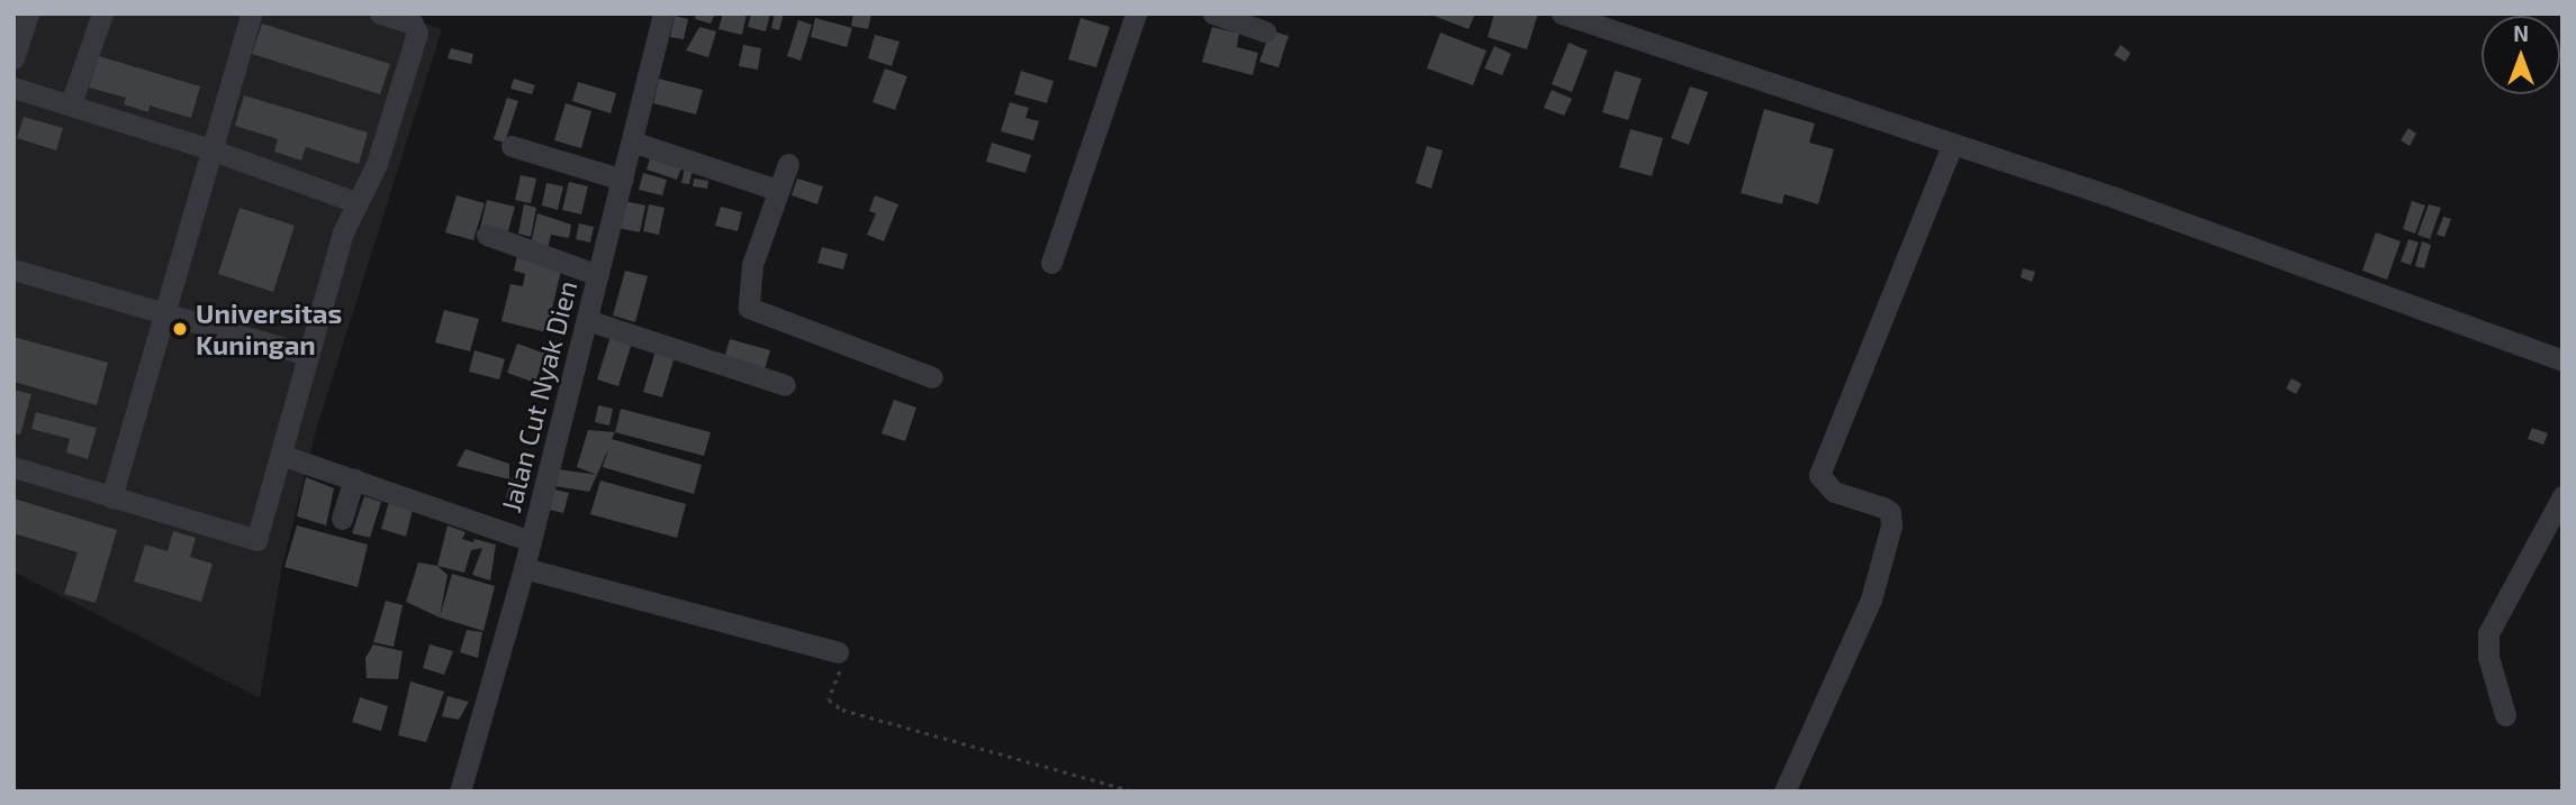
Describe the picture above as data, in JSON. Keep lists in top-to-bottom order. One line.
{"streets":{"street":["Jalan Cut Nyak Dien"]},"places":["Universitas Kuningan"],"north":"top"}
